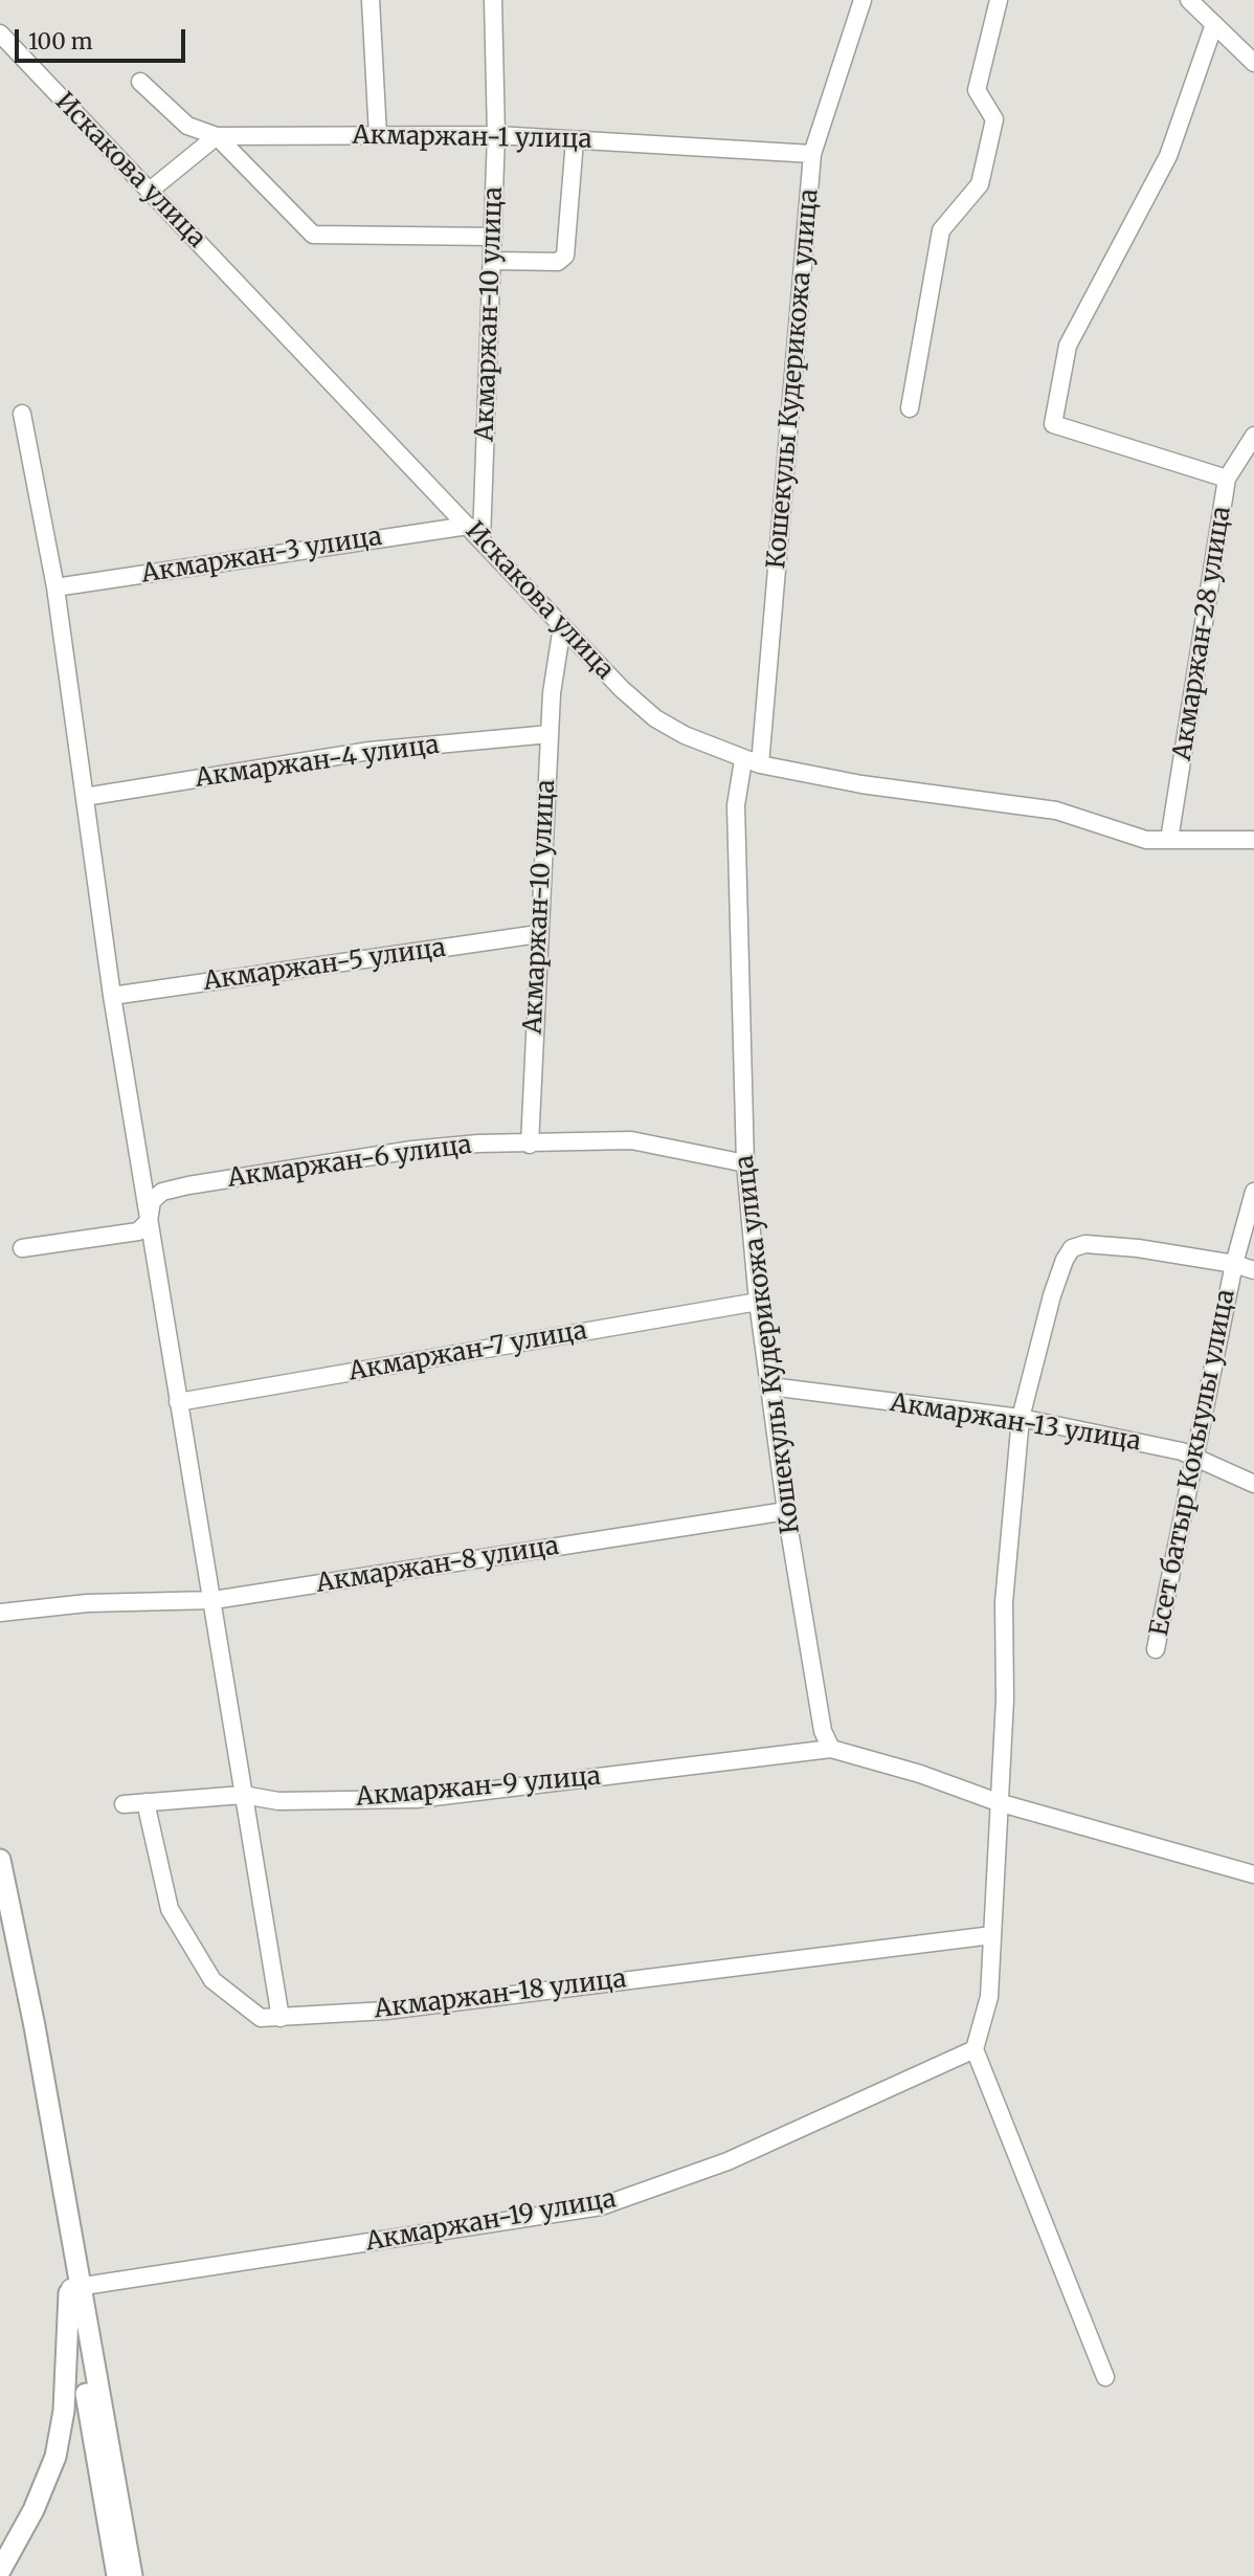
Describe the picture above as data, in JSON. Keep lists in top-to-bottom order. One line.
{"streets":{"street":["Акмаржан-1 улица","Искакова улица","Акмаржан-10 улица","Кошекулы Кудерикожа улица","Акмаржан-3 улица","Акмаржан-28 улица","Акмаржан-4 улица","Акмаржан-5 улица","Акмаржан-6 улица","Акмаржан-7 улица","Акмаржан-13 улица","Есет батыр Кокыулы улица","Акмаржан-8 улица","Акмаржан-9 улица","Акмаржан-18 улица","Акмаржан-19 улица"]},"crossings":[["Акмаржан-1 улица","Акмаржан-10 улица"],["Акмаржан-1 улица","Кошекулы Кудерикожа улица"],["Искакова улица","Акмаржан-10 улица"],["Искакова улица","Кошекулы Кудерикожа улица"],["Искакова улица","Акмаржан-3 улица"],["Искакова улица","Акмаржан-28 улица"],["Акмаржан-10 улица","Акмаржан-4 улица"],["Акмаржан-10 улица","Акмаржан-5 улица"],["Акмаржан-10 улица","Акмаржан-6 улица"],["Кошекулы Кудерикожа улица","Акмаржан-6 улица"],["Кошекулы Кудерикожа улица","Акмаржан-7 улица"],["Кошекулы Кудерикожа улица","Акмаржан-13 улица"],["Кошекулы Кудерикожа улица","Акмаржан-8 улица"],["Кошекулы Кудерикожа улица","Акмаржан-9 улица"],["Акмаржан-13 улица","Есет батыр Кокыулы улица"],["Акмаржан-9 улица","Акмаржан-18 улица"]],"scale_bar":"100 m"}
